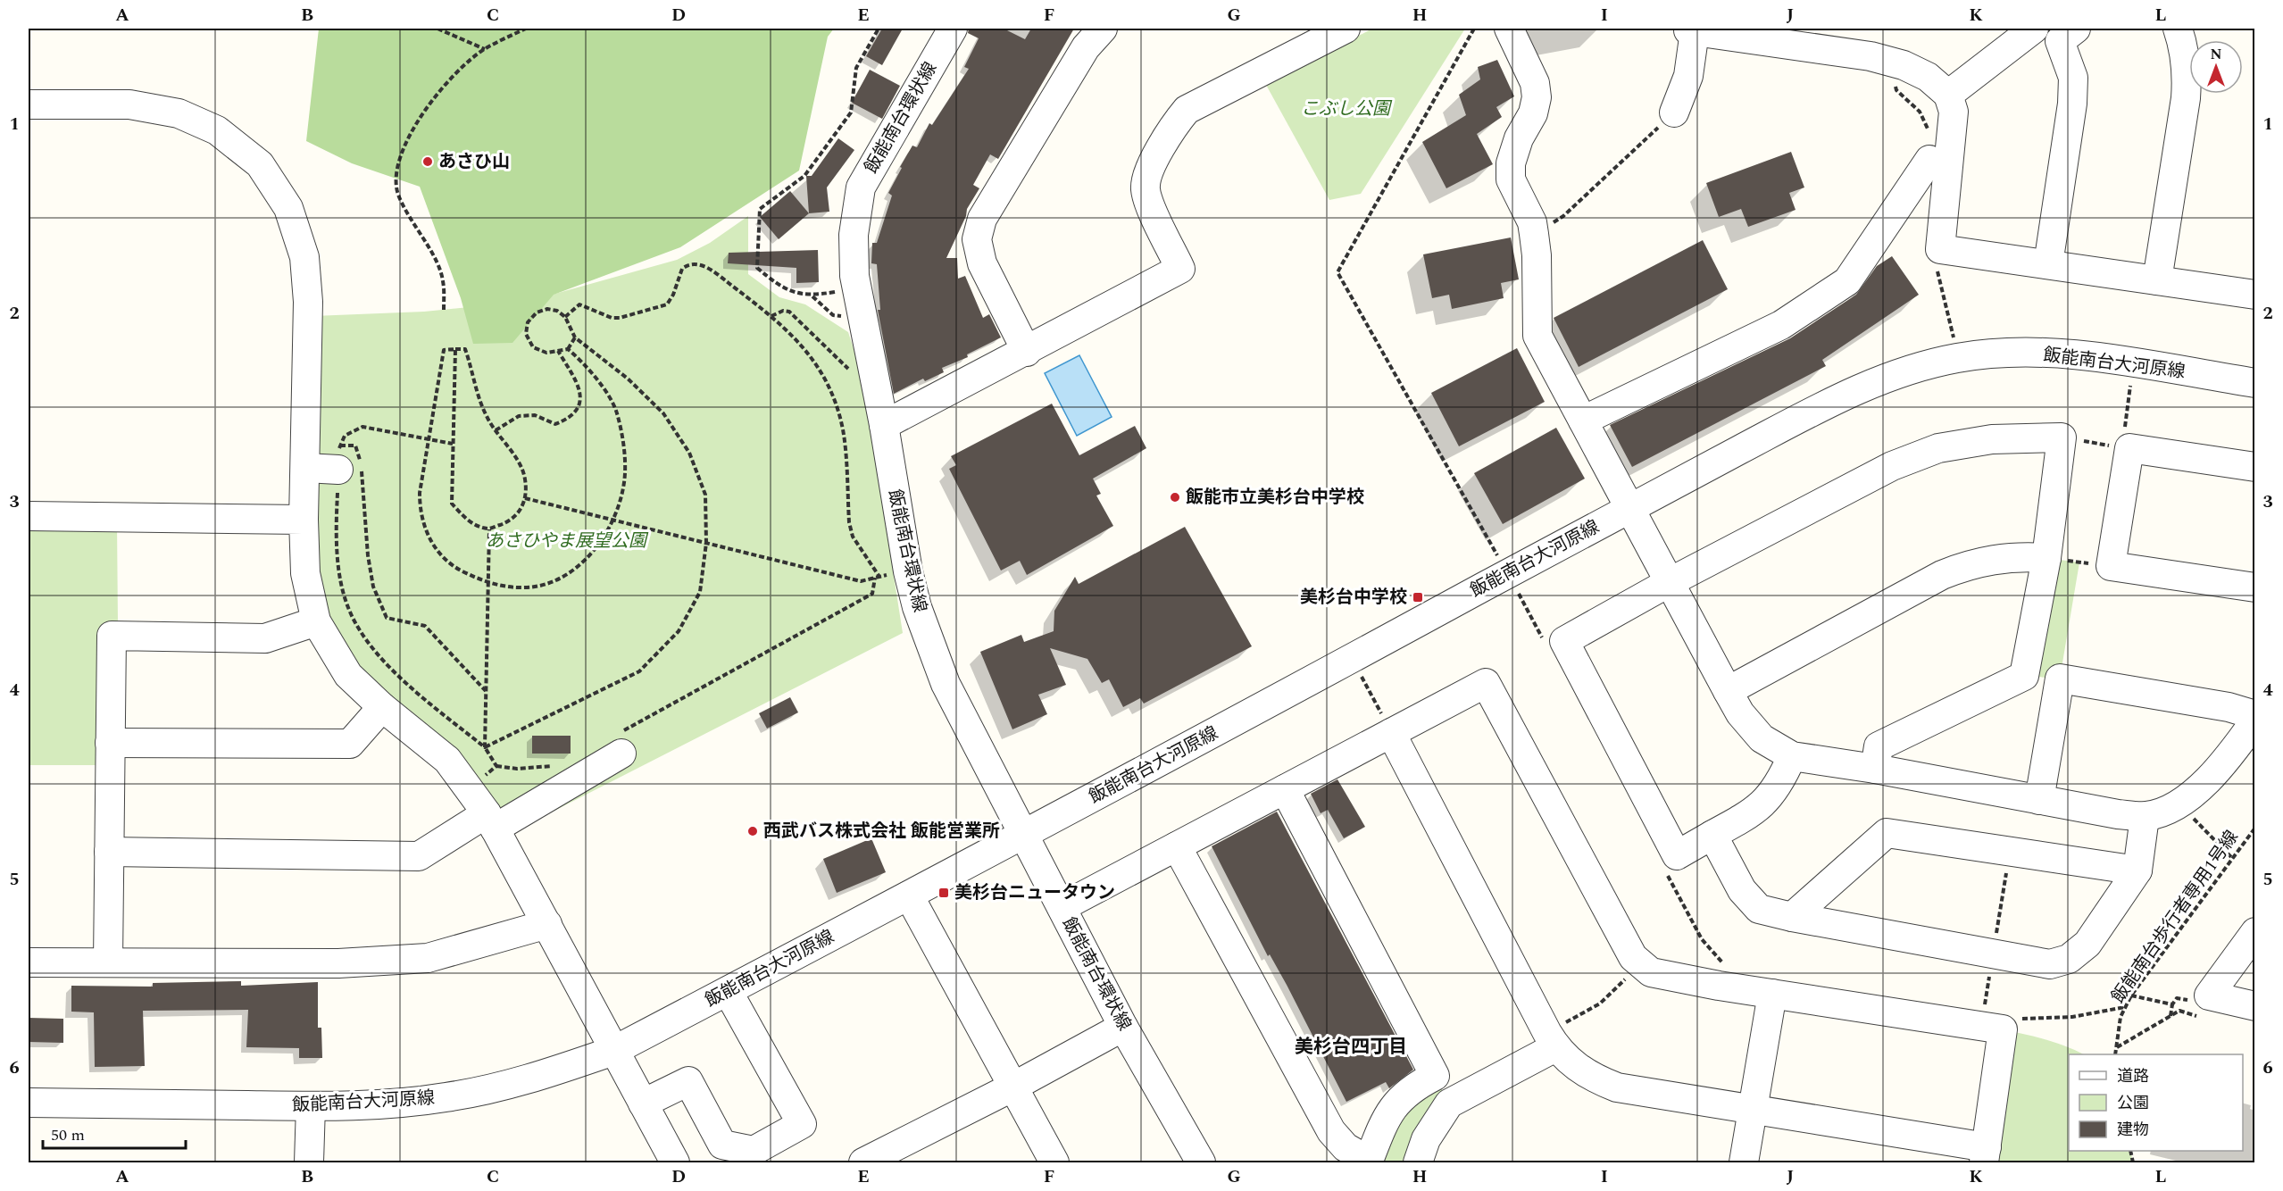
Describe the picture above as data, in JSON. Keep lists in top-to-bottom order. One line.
{"streets":{"street":["飯能南台環状線","飯能南台大河原線"],"path":["飯能南台歩行者専用1号線"]},"crossings":[["飯能南台環状線","飯能南台大河原線"]],"districts":["美杉台四丁目"],"parks":["こぶし公園","あさひやま展望公園"],"places":{"other":["あさひ山","飯能市立美杉台中学校","西武バス株式会社 飯能営業所"],"transit":["美杉台中学校","美杉台ニュータウン"]},"legend":["道路","公園","建物"],"scale_bar":"50 m","north":"top","grid":{"columns":["A","B","C","D","E","F","G","H","I","J","K","L"],"rows":["1","2","3","4","5","6"]}}
